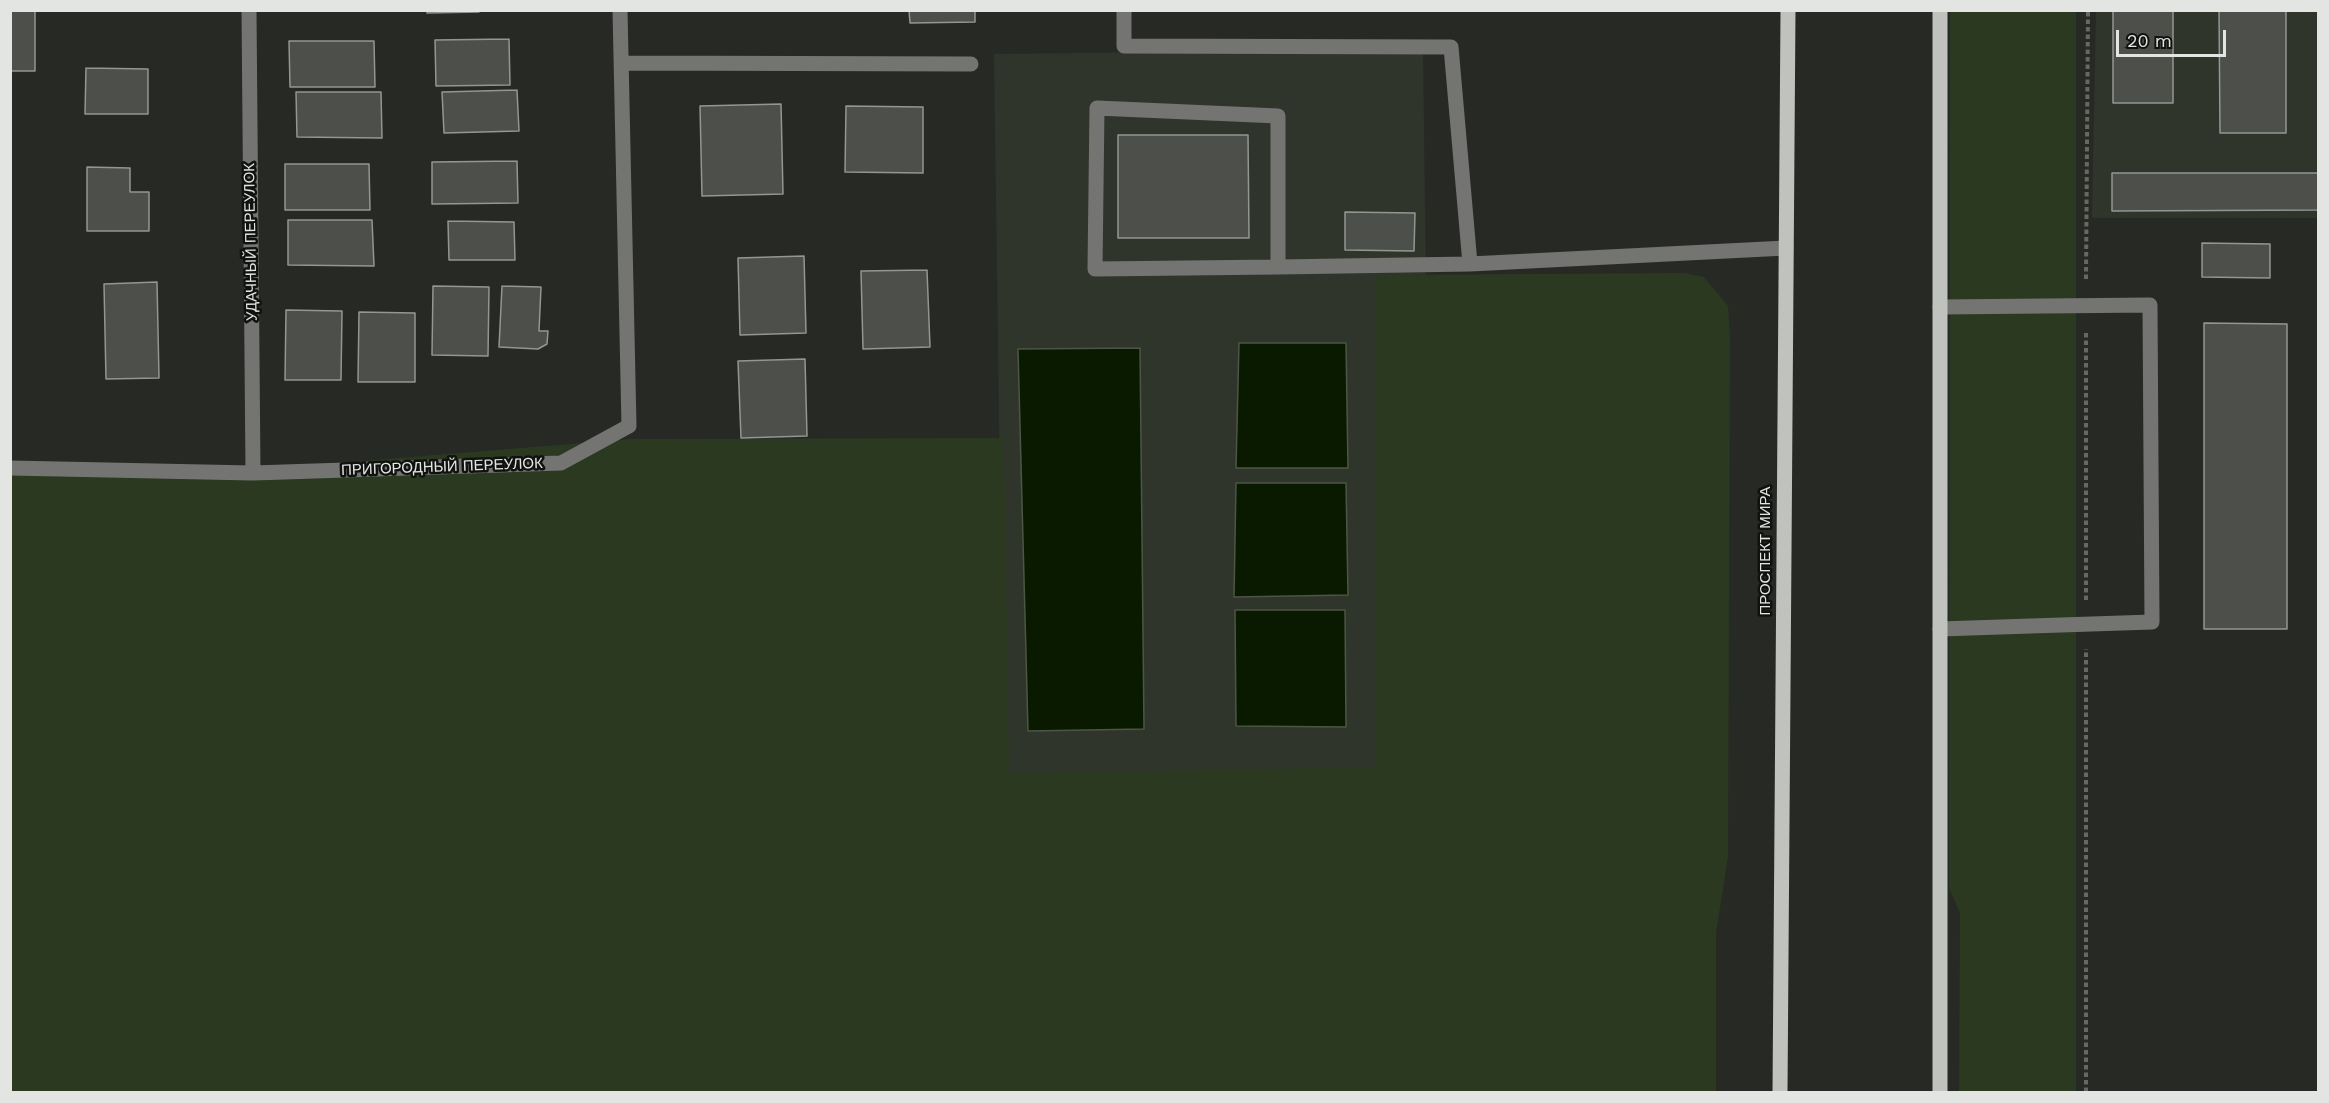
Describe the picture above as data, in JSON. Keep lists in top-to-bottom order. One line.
{"streets":{"main road":["ПРОСПЕКТ МИРА"],"street":["УДАЧНЫЙ ПЕРЕУЛОК","ПРИГОРОДНЫЙ ПЕРЕУЛОК"]},"crossings":[["УДАЧНЫЙ ПЕРЕУЛОК","ПРИГОРОДНЫЙ ПЕРЕУЛОК"]],"scale_bar":"20 m"}
